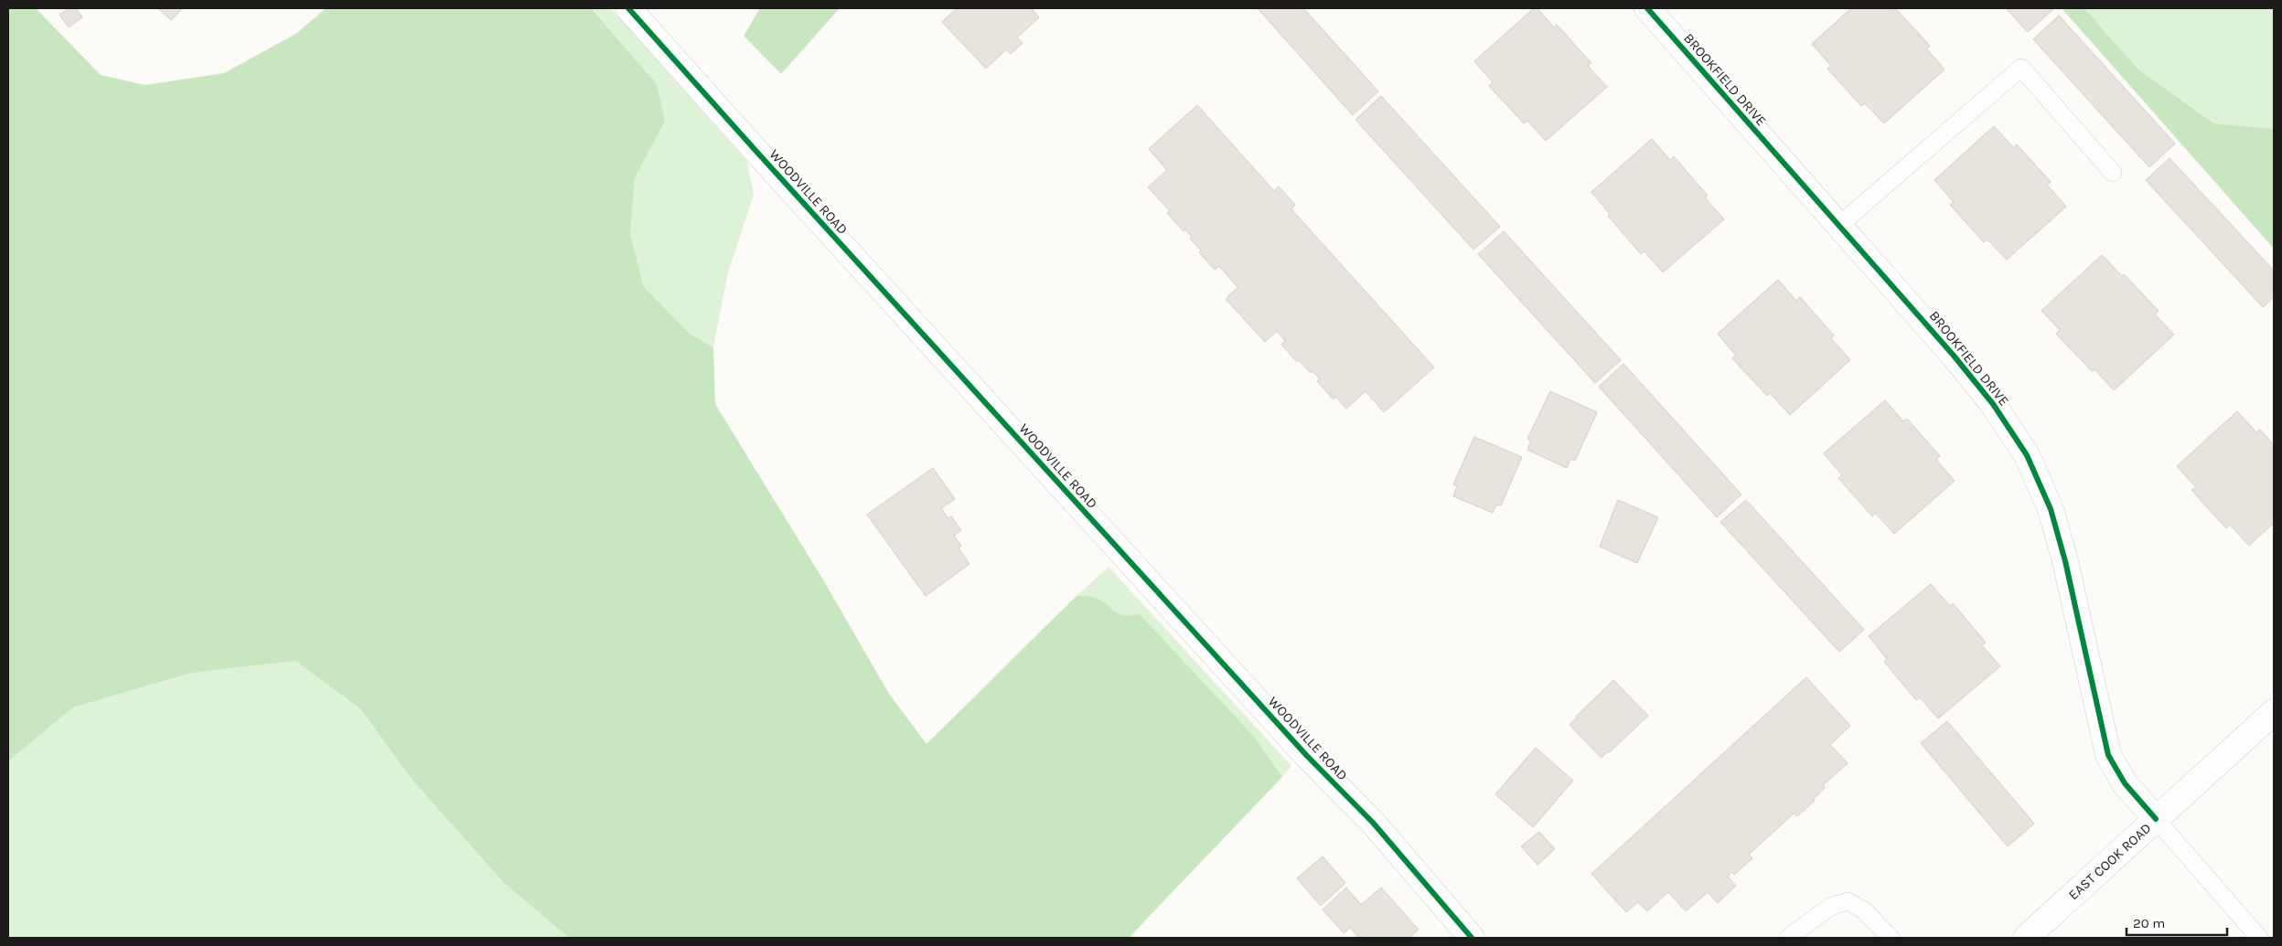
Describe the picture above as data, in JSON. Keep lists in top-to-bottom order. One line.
{"streets":{"street":["BROOKFIELD DRIVE","WOODVILLE ROAD","EAST COOK ROAD"]},"crossings":[["BROOKFIELD DRIVE","EAST COOK ROAD"]],"scale_bar":"20 m"}
